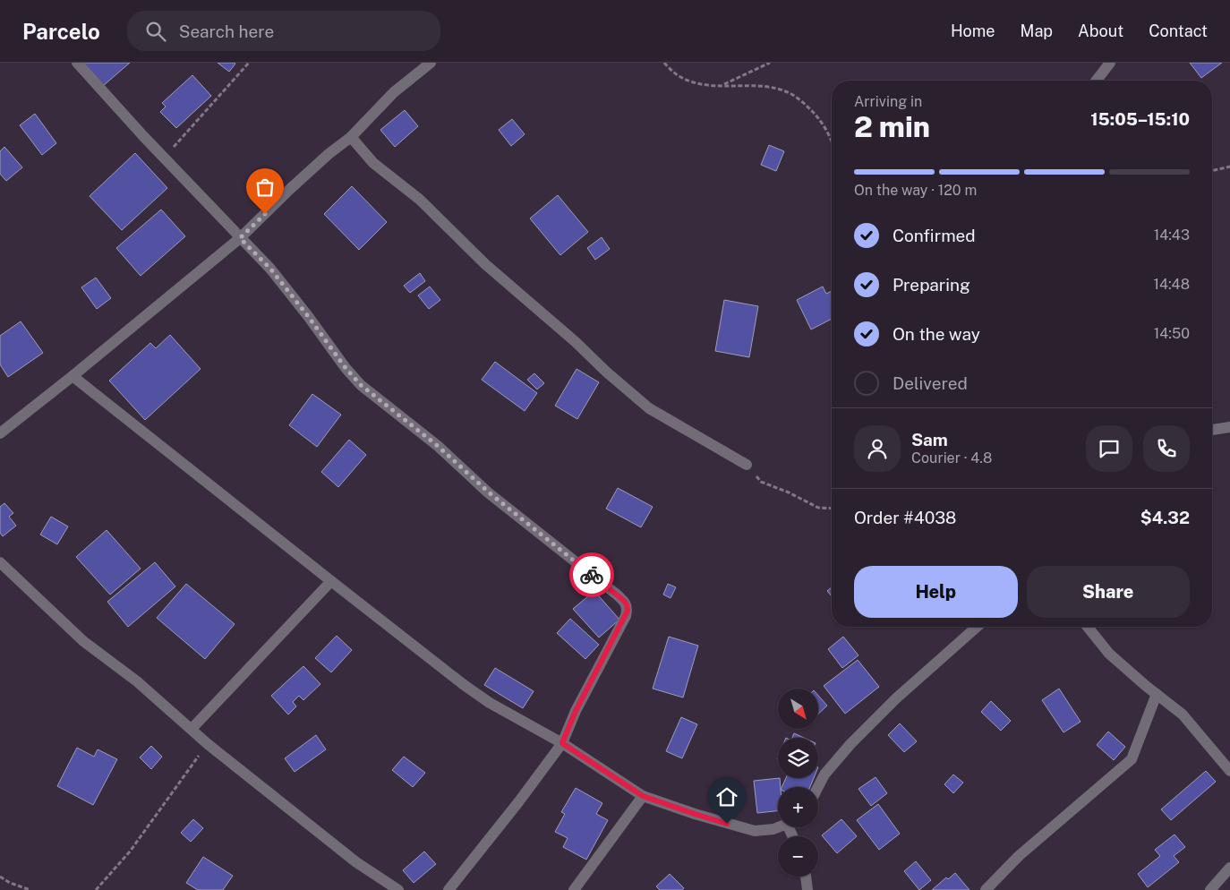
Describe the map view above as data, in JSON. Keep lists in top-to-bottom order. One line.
{"north":"bottom right","page":{"header":"Parcelo","search":"Search here","nav":["Home","Map","About","Contact"],"heading":["2 min","Arriving in","15:05–15:10"],"panel":["Sam","Courier · 4.8","Order #4038","$4.32"],"bar":"On the way · 120 m","list":[["Confirmed","14:43"],["Preparing","14:48"],["On the way","14:50"],"Delivered"],"buttons":["Help","Share"],"map_buttons":["+","−"]}}
